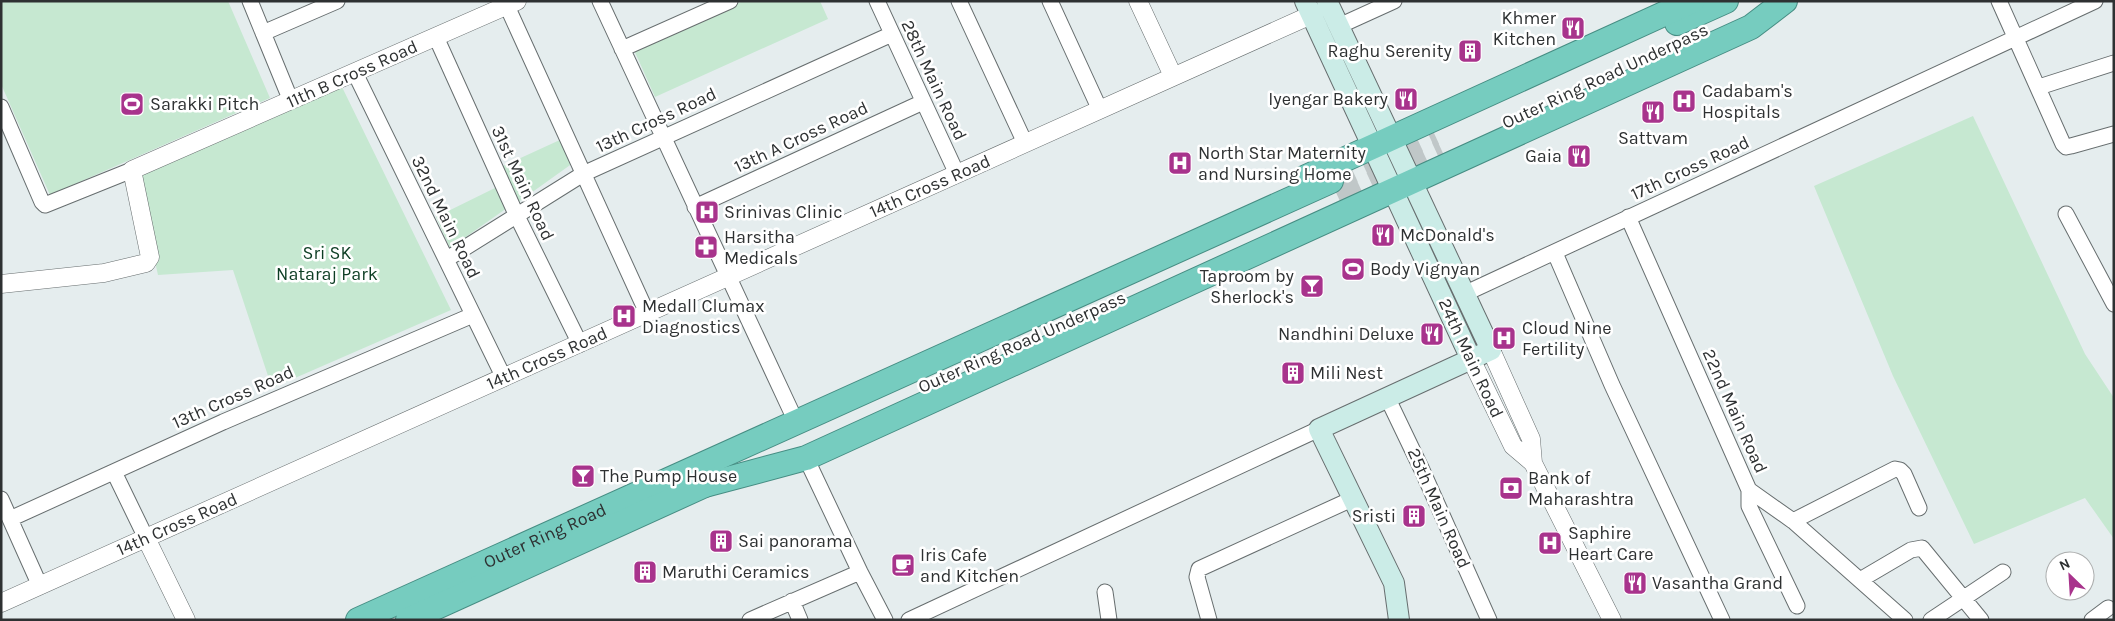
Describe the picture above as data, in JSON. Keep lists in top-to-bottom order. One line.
{"streets":{"highway":["Outer Ring Road Underpass","Outer Ring Road"],"main road":["24th Main Road"],"street":["11th B Cross Road","28th Main Road","13th Cross Road","13th A Cross Road","17th Cross Road","31st Main Road","14th Cross Road","32nd Main Road","22nd Main Road","25th Main Road"]},"crossings":[["11th B Cross Road","31st Main Road"],["11th B Cross Road","32nd Main Road"],["Outer Ring Road Underpass","Outer Ring Road"],["28th Main Road","13th Cross Road"],["28th Main Road","13th A Cross Road"],["28th Main Road","14th Cross Road"],["13th Cross Road","31st Main Road"],["13th Cross Road","32nd Main Road"],["17th Cross Road","24th Main Road"],["17th Cross Road","22nd Main Road"],["31st Main Road","14th Cross Road"],["14th Cross Road","32nd Main Road"],["14th Cross Road","24th Main Road"]],"parks":["Sri SK Nataraj Park"],"places":{"restaurant":["Khmer Kitchen","Iyengar Bakery","Sattvam","Gaia","McDonald's","Nandhini Deluxe","Vasantha Grand"],"building":["Raghu Serenity","Mili Nest","Sristi","Sai panorama","Maruthi Ceramics"],"hospital":["Cadabam's Hospitals","North Star Maternity and Nursing Home","Srinivas Clinic","Medall Clumax Diagnostics","Cloud Nine Fertility","Saphire Heart Care"],"sports":["Sarakki Pitch","Body Vignyan"],"pharmacy":["Harsitha Medicals"],"bar":["Taproom by Sherlock's","The Pump House"],"bank":["Bank of Maharashtra"],"cafe":["Iris Cafe and Kitchen"]},"north":"top left"}
